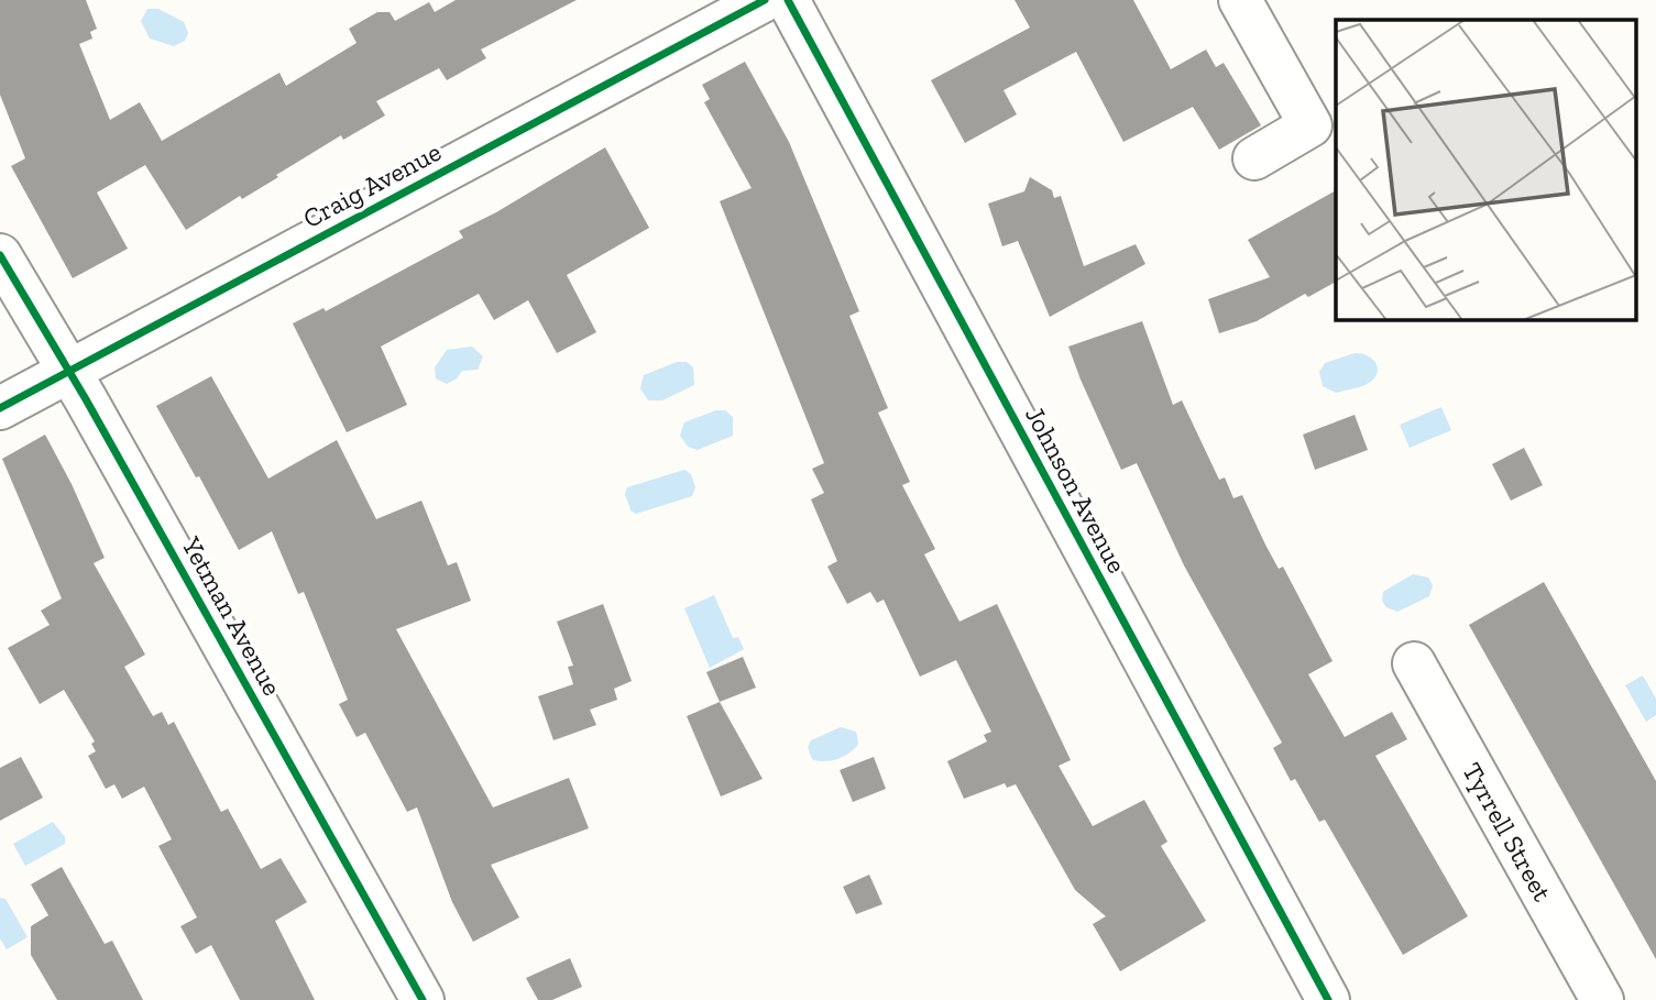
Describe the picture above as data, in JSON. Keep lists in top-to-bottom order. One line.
{"streets":{"street":["Craig Avenue","Johnson Avenue","Yetman Avenue","Tyrrell Street"]},"crossings":[["Craig Avenue","Yetman Avenue"]]}
